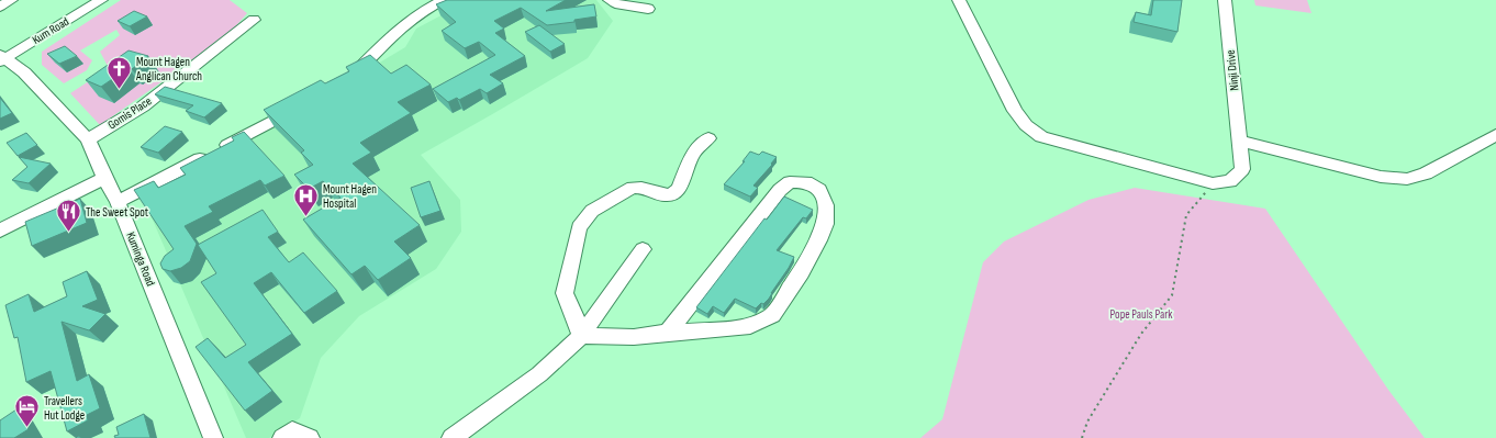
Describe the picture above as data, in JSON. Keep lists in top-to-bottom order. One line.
{"streets":{"street":["Kum Road","Ninji Drive","Gomis Place","Kuminga Road"]},"crossings":[["Kum Road","Kuminga Road"],["Gomis Place","Kuminga Road"]],"parks":["Pope Pauls Park"],"places":{"church":["Mount Hagen Anglican Church"],"hospital":["Mount Hagen Hospital"],"restaurant":["The Sweet Spot"],"hotel":["Travellers Hut Lodge"]}}
